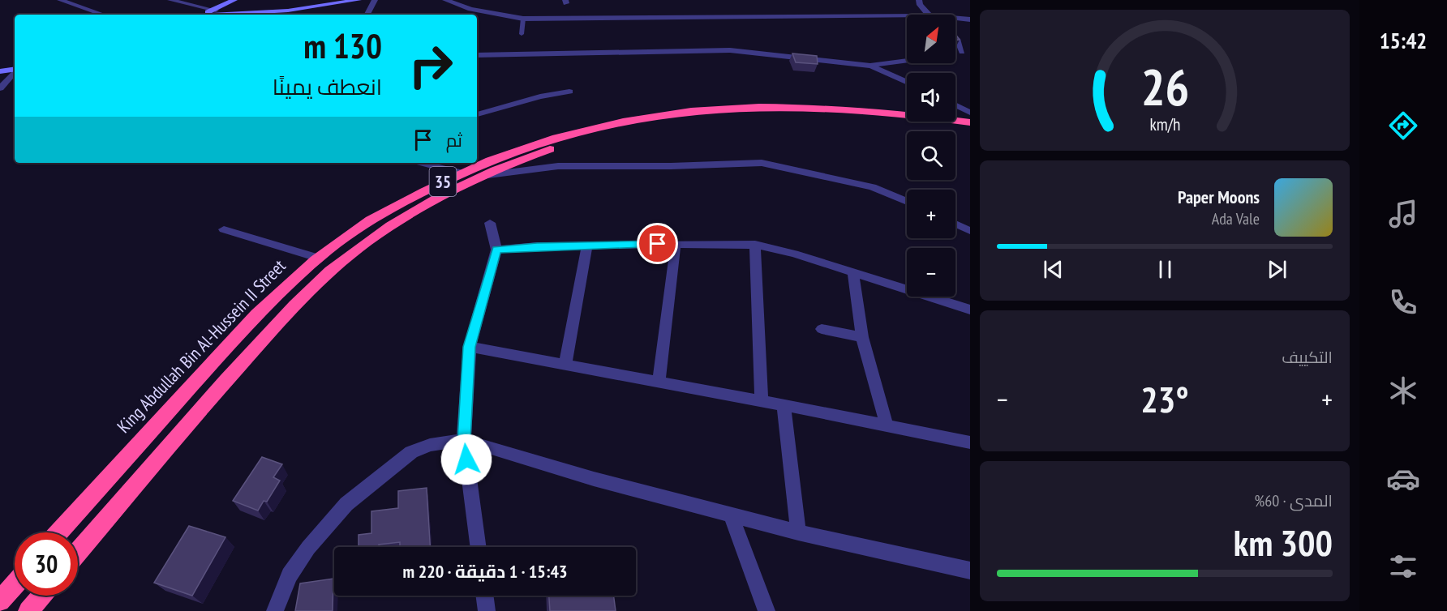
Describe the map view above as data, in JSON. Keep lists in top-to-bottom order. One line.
{"streets":{"highway":["35","King Abdullah Bin Al-Hussein II Street"]},"north":"top right","page":{"tabs":"15:42","map_buttons":["+","−"],"turn":["130 m","انعطف يمينًا"],"then":"ثم","song":["Paper Moons","Ada Vale"],"tile":["التكييف",["المدى · 60%","300 km"]],"heat":["−","23°","+"],"limit":"30","trip":"15:43 · 1 دقيقة · 220 m","gauge":["26","km/h"]}}
